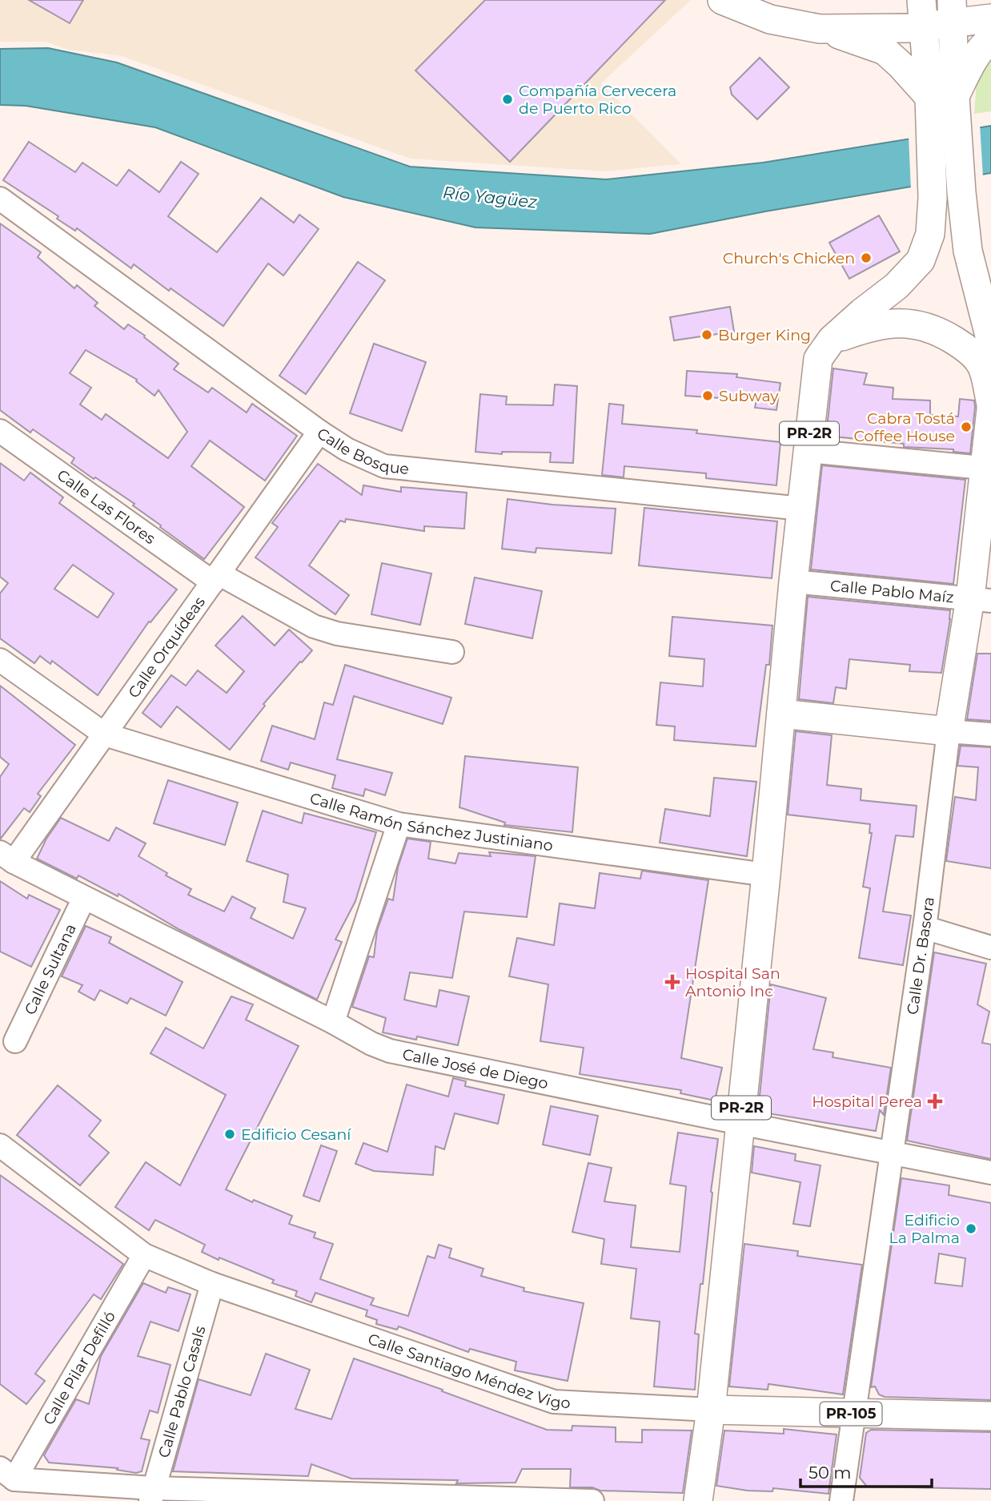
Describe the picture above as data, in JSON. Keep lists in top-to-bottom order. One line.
{"streets":{"main road":["PR-2R","Calle Dr. Basora","Calle Santiago Méndez Vigo","PR-105"],"street":["Calle Bosque","Calle Las Flores","Calle Pablo Maíz","Calle Orquídeas","Calle Ramón Sánchez Justiniano","Calle Sultana","Calle José de Diego","Calle Pilar Defilló","Calle Pablo Casals"]},"crossings":[["PR-2R","Calle Bosque"],["PR-2R","Calle Pablo Maíz"],["PR-2R","Calle Ramón Sánchez Justiniano"],["PR-2R","Calle José de Diego"],["PR-2R","Calle Santiago Méndez Vigo"],["Calle Bosque","Calle Orquídeas"],["Calle Las Flores","Calle Orquídeas"],["Calle Pablo Maíz","Calle Dr. Basora"],["Calle Orquídeas","Calle Ramón Sánchez Justiniano"],["Calle Orquídeas","Calle José de Diego"],["Calle Dr. Basora","Calle José de Diego"],["Calle Dr. Basora","Calle Santiago Méndez Vigo"],["Calle Sultana","Calle José de Diego"],["Calle Pilar Defilló","Calle Santiago Méndez Vigo"],["Calle Santiago Méndez Vigo","Calle Pablo Casals"]],"water":["Río Yagüez"],"places":{"other":["Compañía Cervecera de Puerto Rico","Church's Chicken","Burger King","Subway","Cabra Tostá Coffee House","Edificio Cesaní","Edificio La Palma"],"health":["Hospital San Antonio Inc","Hospital Perea"]},"scale_bar":"50 m"}
